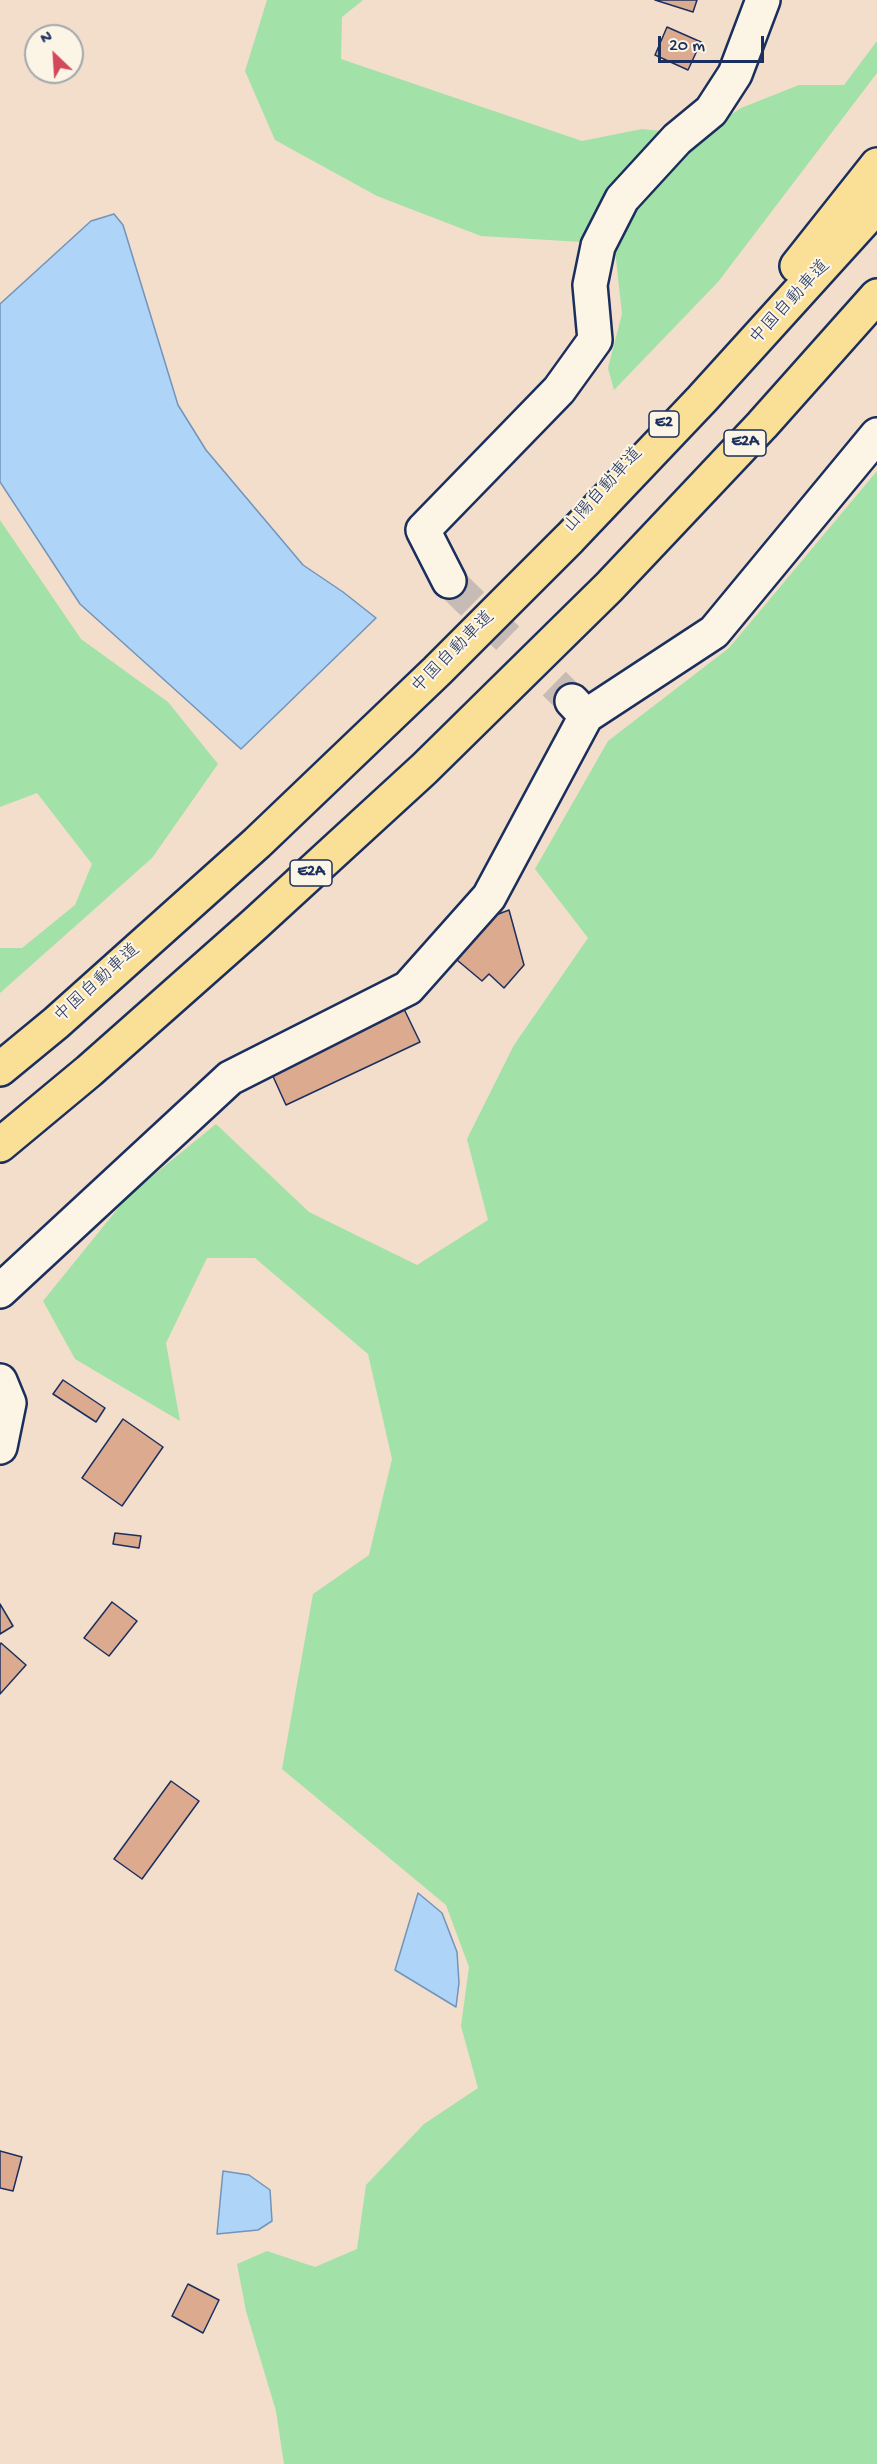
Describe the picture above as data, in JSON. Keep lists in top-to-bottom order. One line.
{"streets":{"highway":["中国自動車道","E2","E2A","山陽自動車道"]},"crossings":[["中国自動車道","山陽自動車道"]],"scale_bar":"20 m","north":"top left"}
